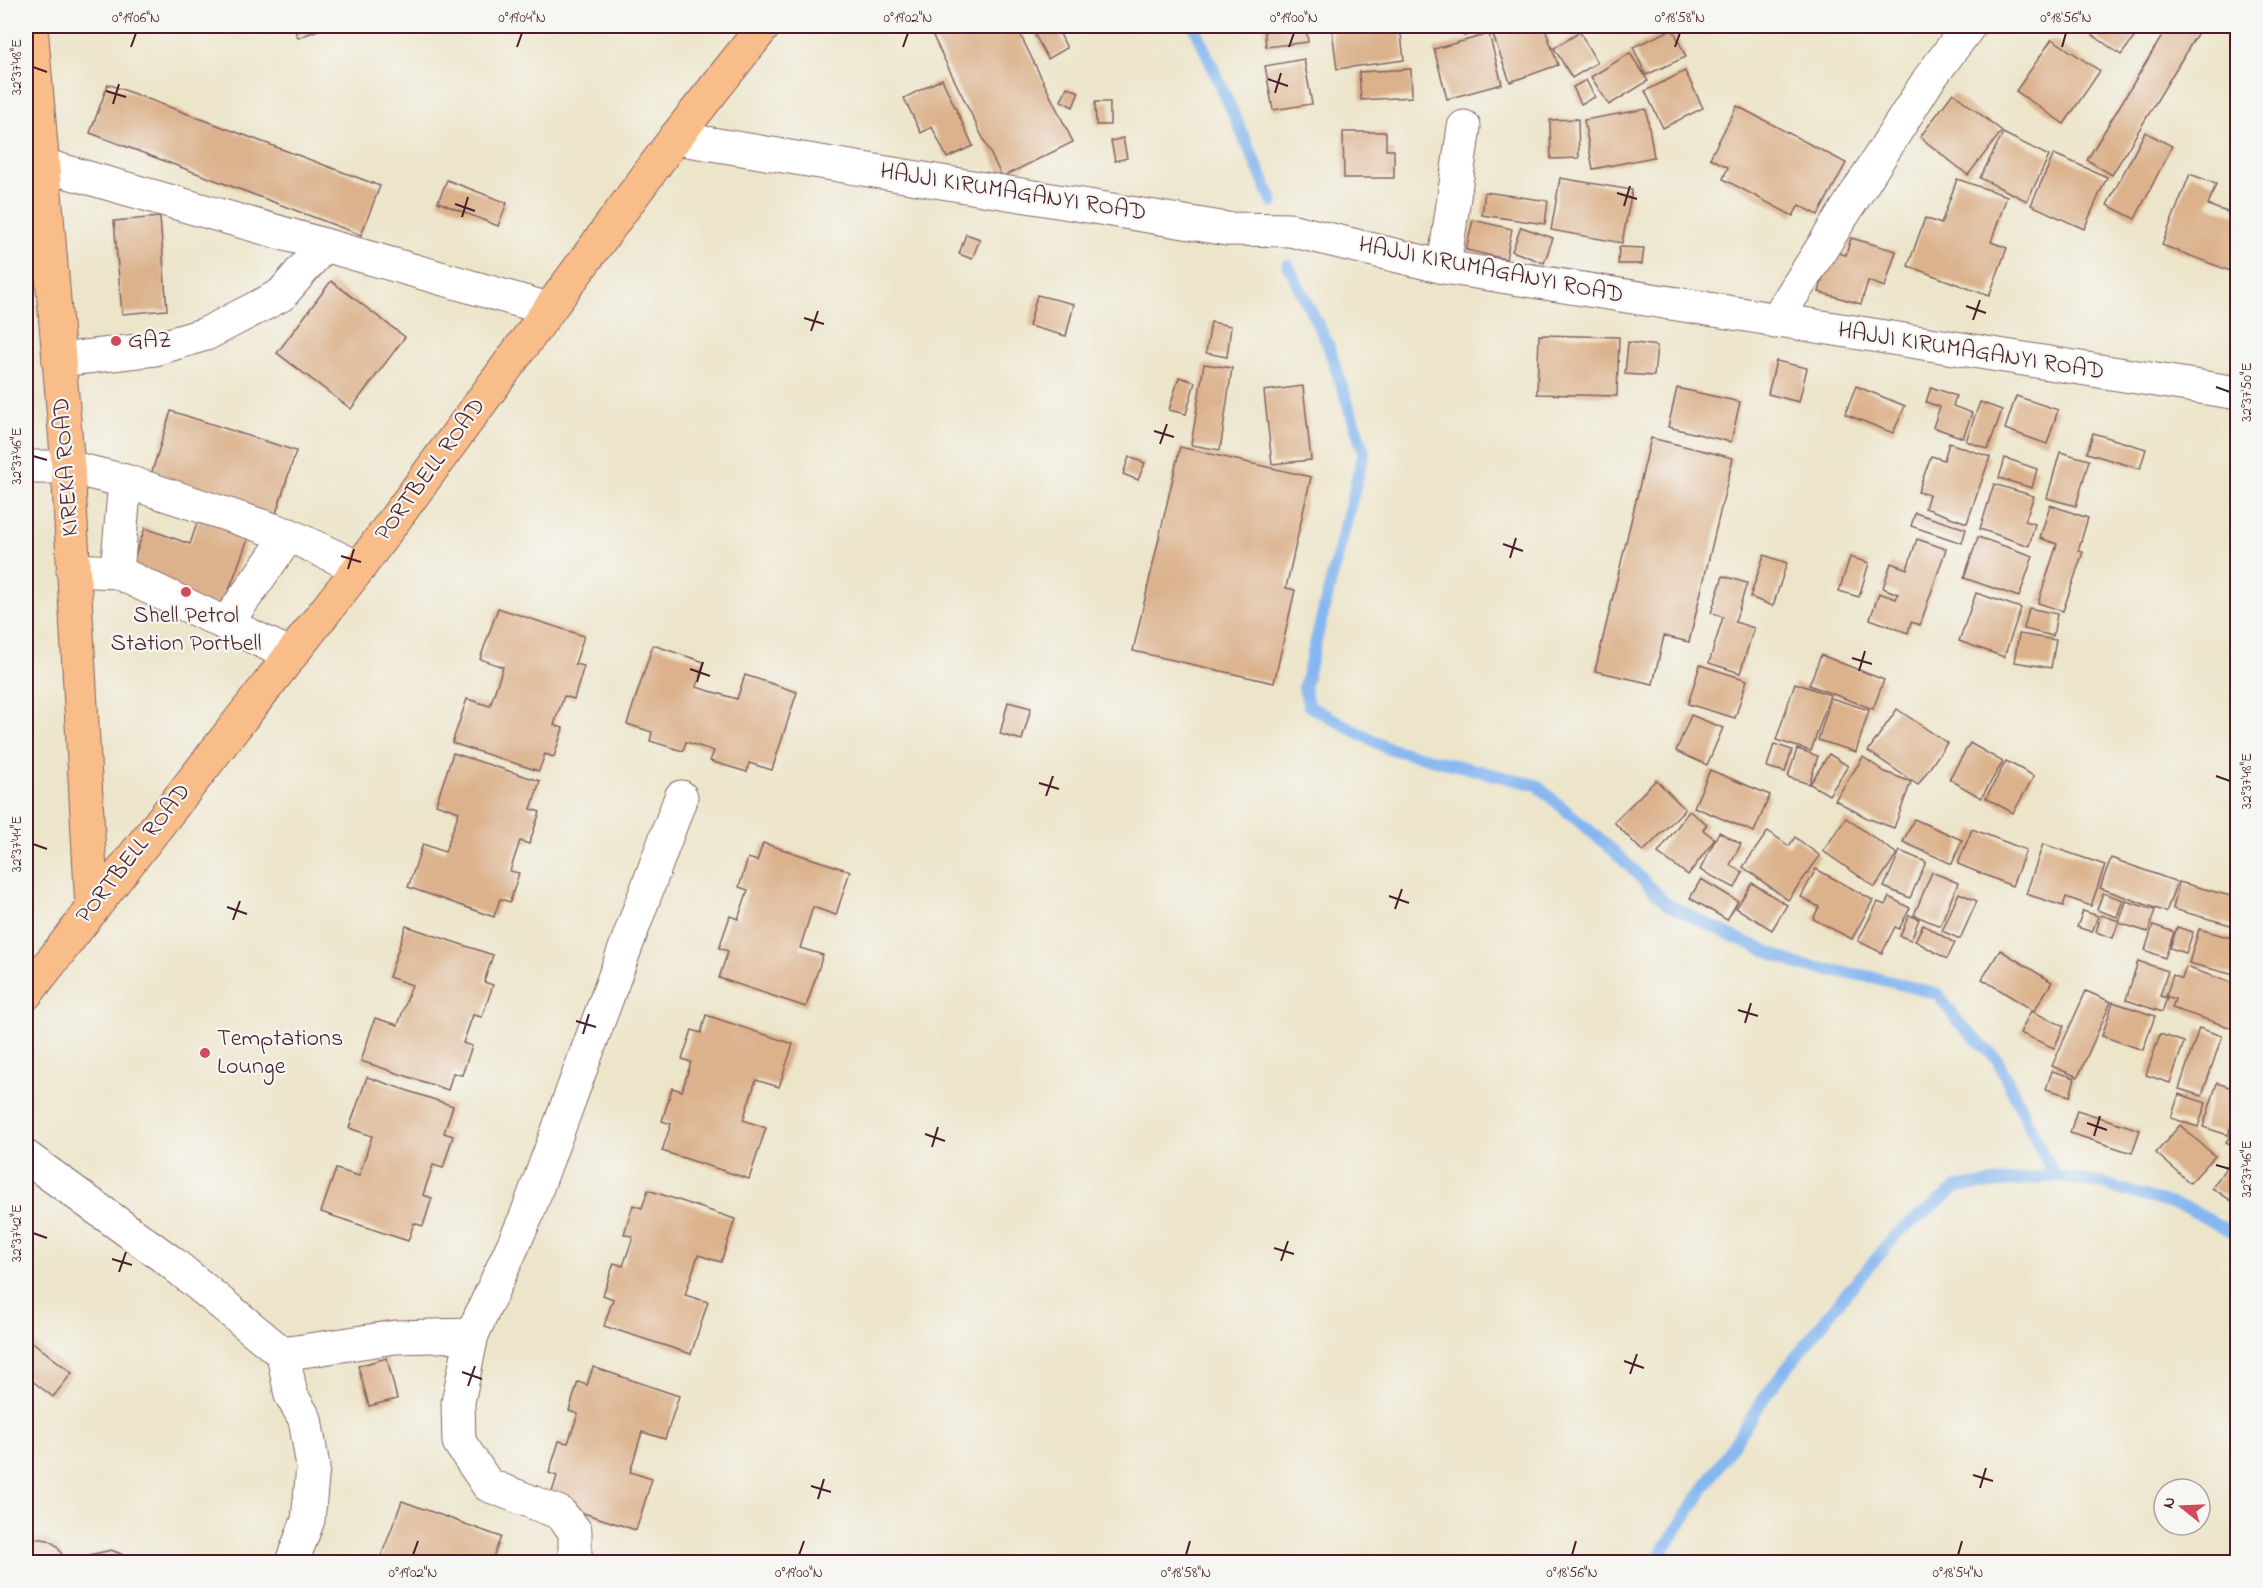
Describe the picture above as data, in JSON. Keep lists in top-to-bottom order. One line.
{"streets":{"main road":["KIREKA ROAD","PORTBELL ROAD"],"street":["HAJJI KIRUMAGANYI ROAD"]},"crossings":[["HAJJI KIRUMAGANYI ROAD","PORTBELL ROAD"],["KIREKA ROAD","PORTBELL ROAD"]],"places":["GAZ","Shell Petrol Station Portbell","Temptations Lounge"],"north":"left","coordinates":["0°19'06\"N","0°19'04\"N","0°19'02\"N","0°19'00\"N","0°18'58\"N","0°18'56\"N","32°37'48\"E","32°37'50\"E","32°37'46\"E","32°37'44\"E","32°37'42\"E","0°18'54\"N"]}
